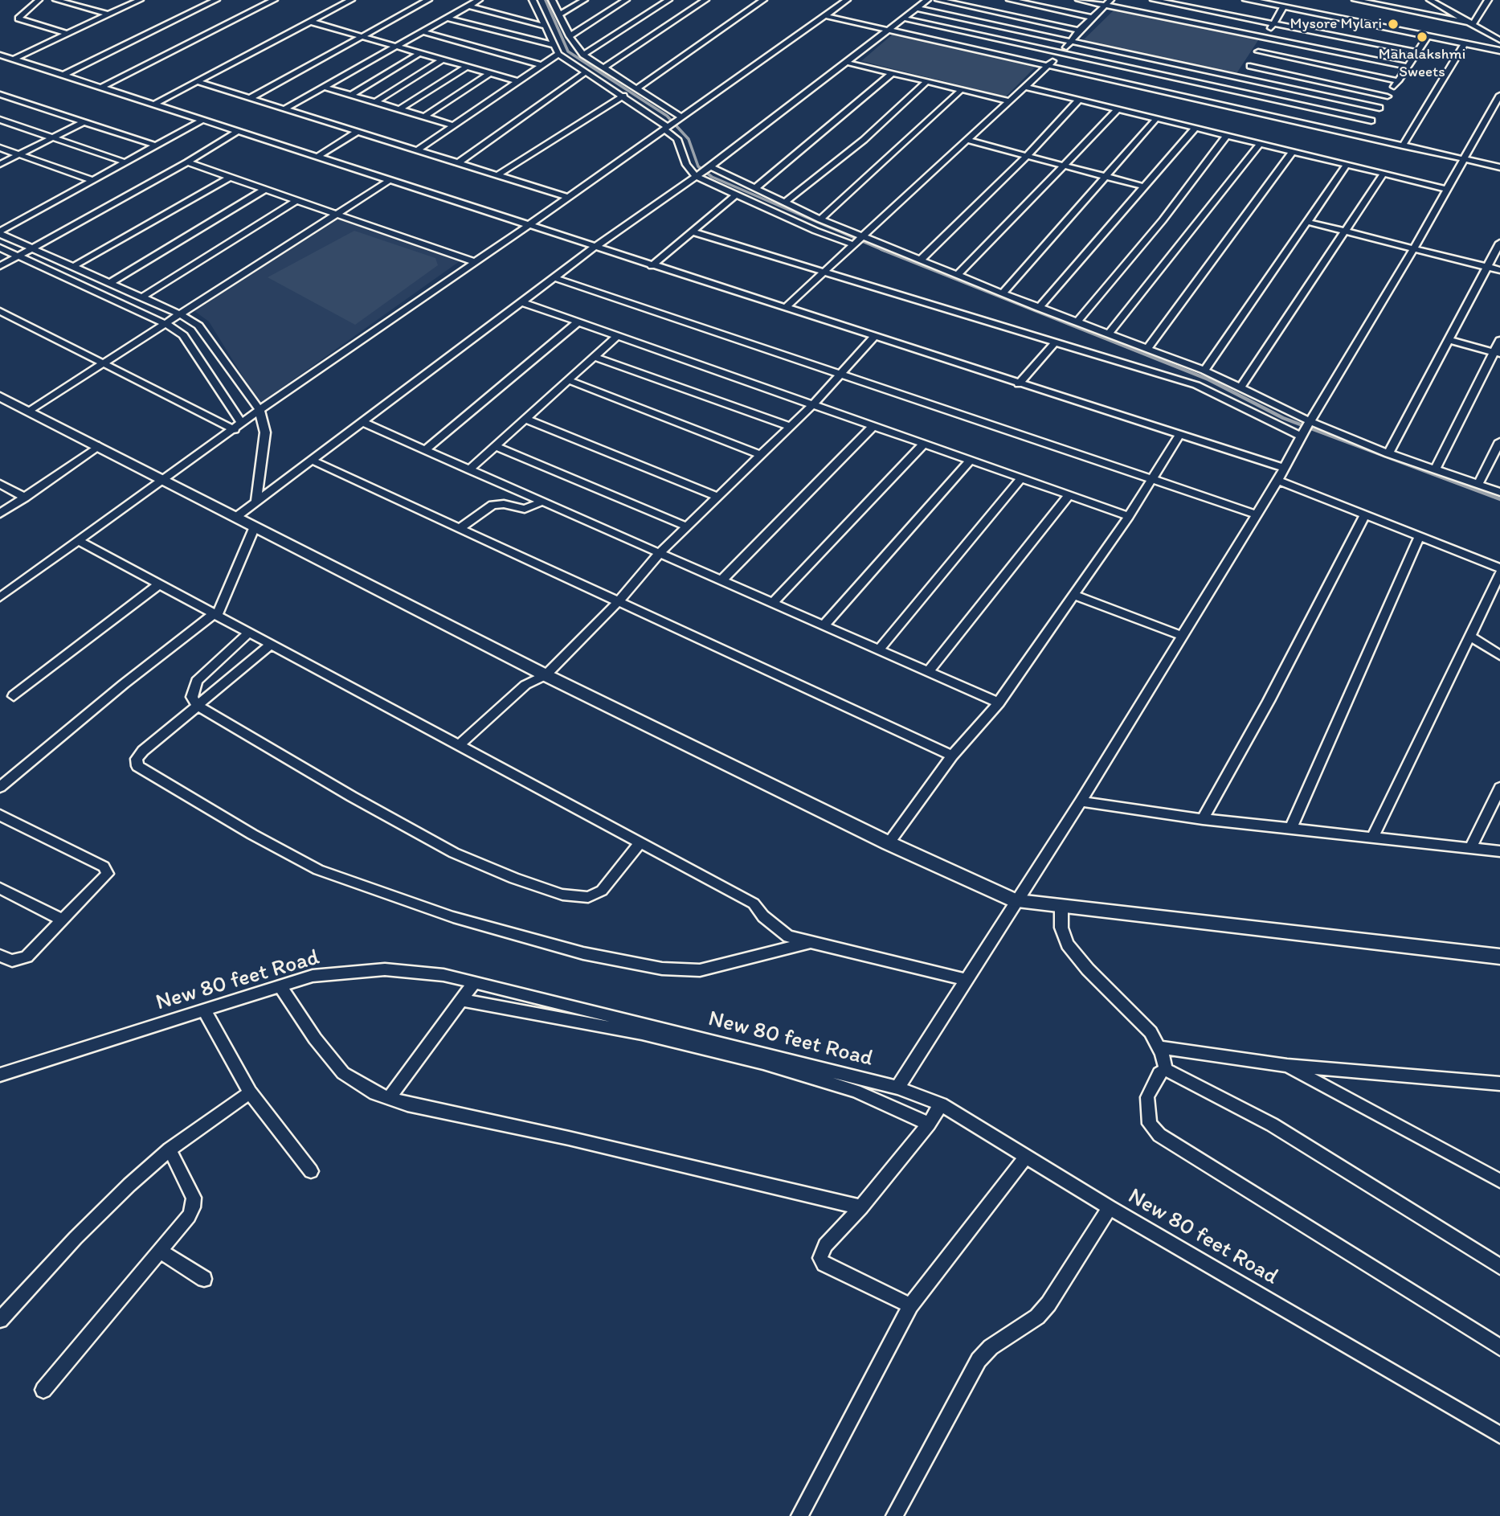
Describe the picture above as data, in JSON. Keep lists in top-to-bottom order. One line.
{"streets":{"street":["New 80 feet Road"]},"places":["Mysore Mylari","Mahalakshmi Sweets"]}
